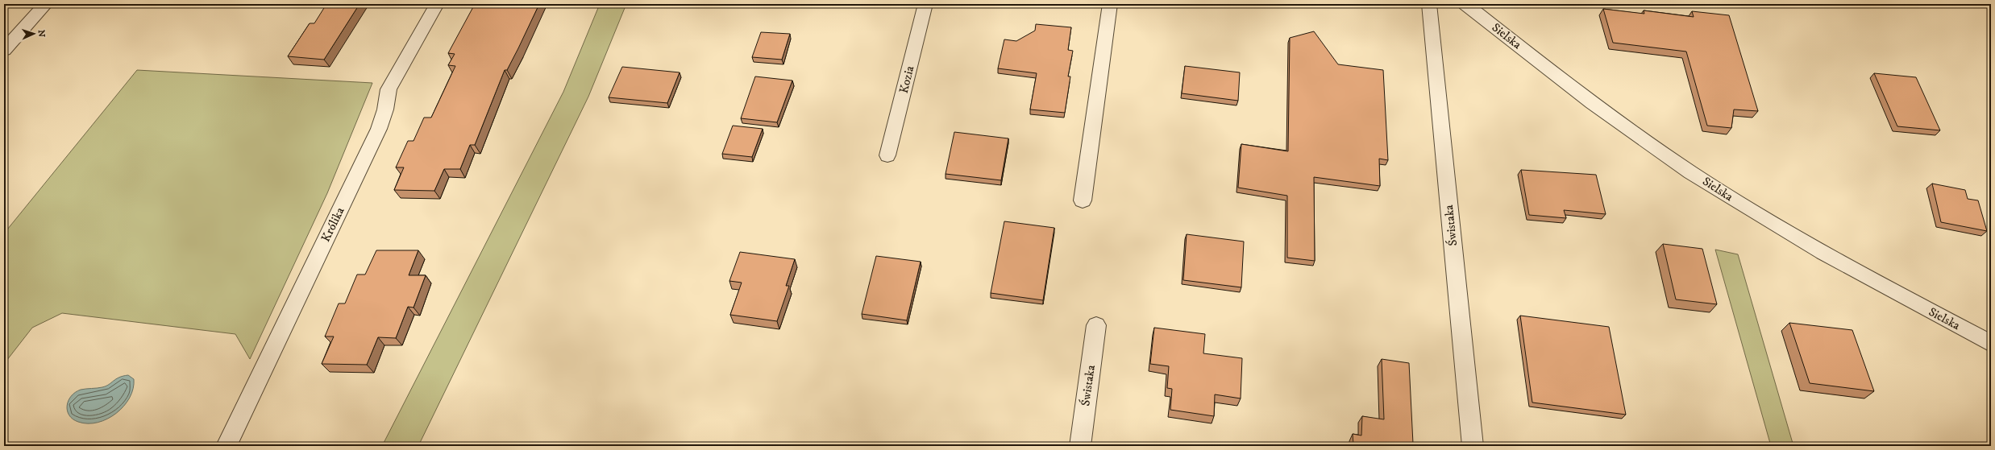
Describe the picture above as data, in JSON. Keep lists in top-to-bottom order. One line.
{"streets":{"street":["Sielska","Kozia","Królika","Świstaka"]},"north":"right"}
